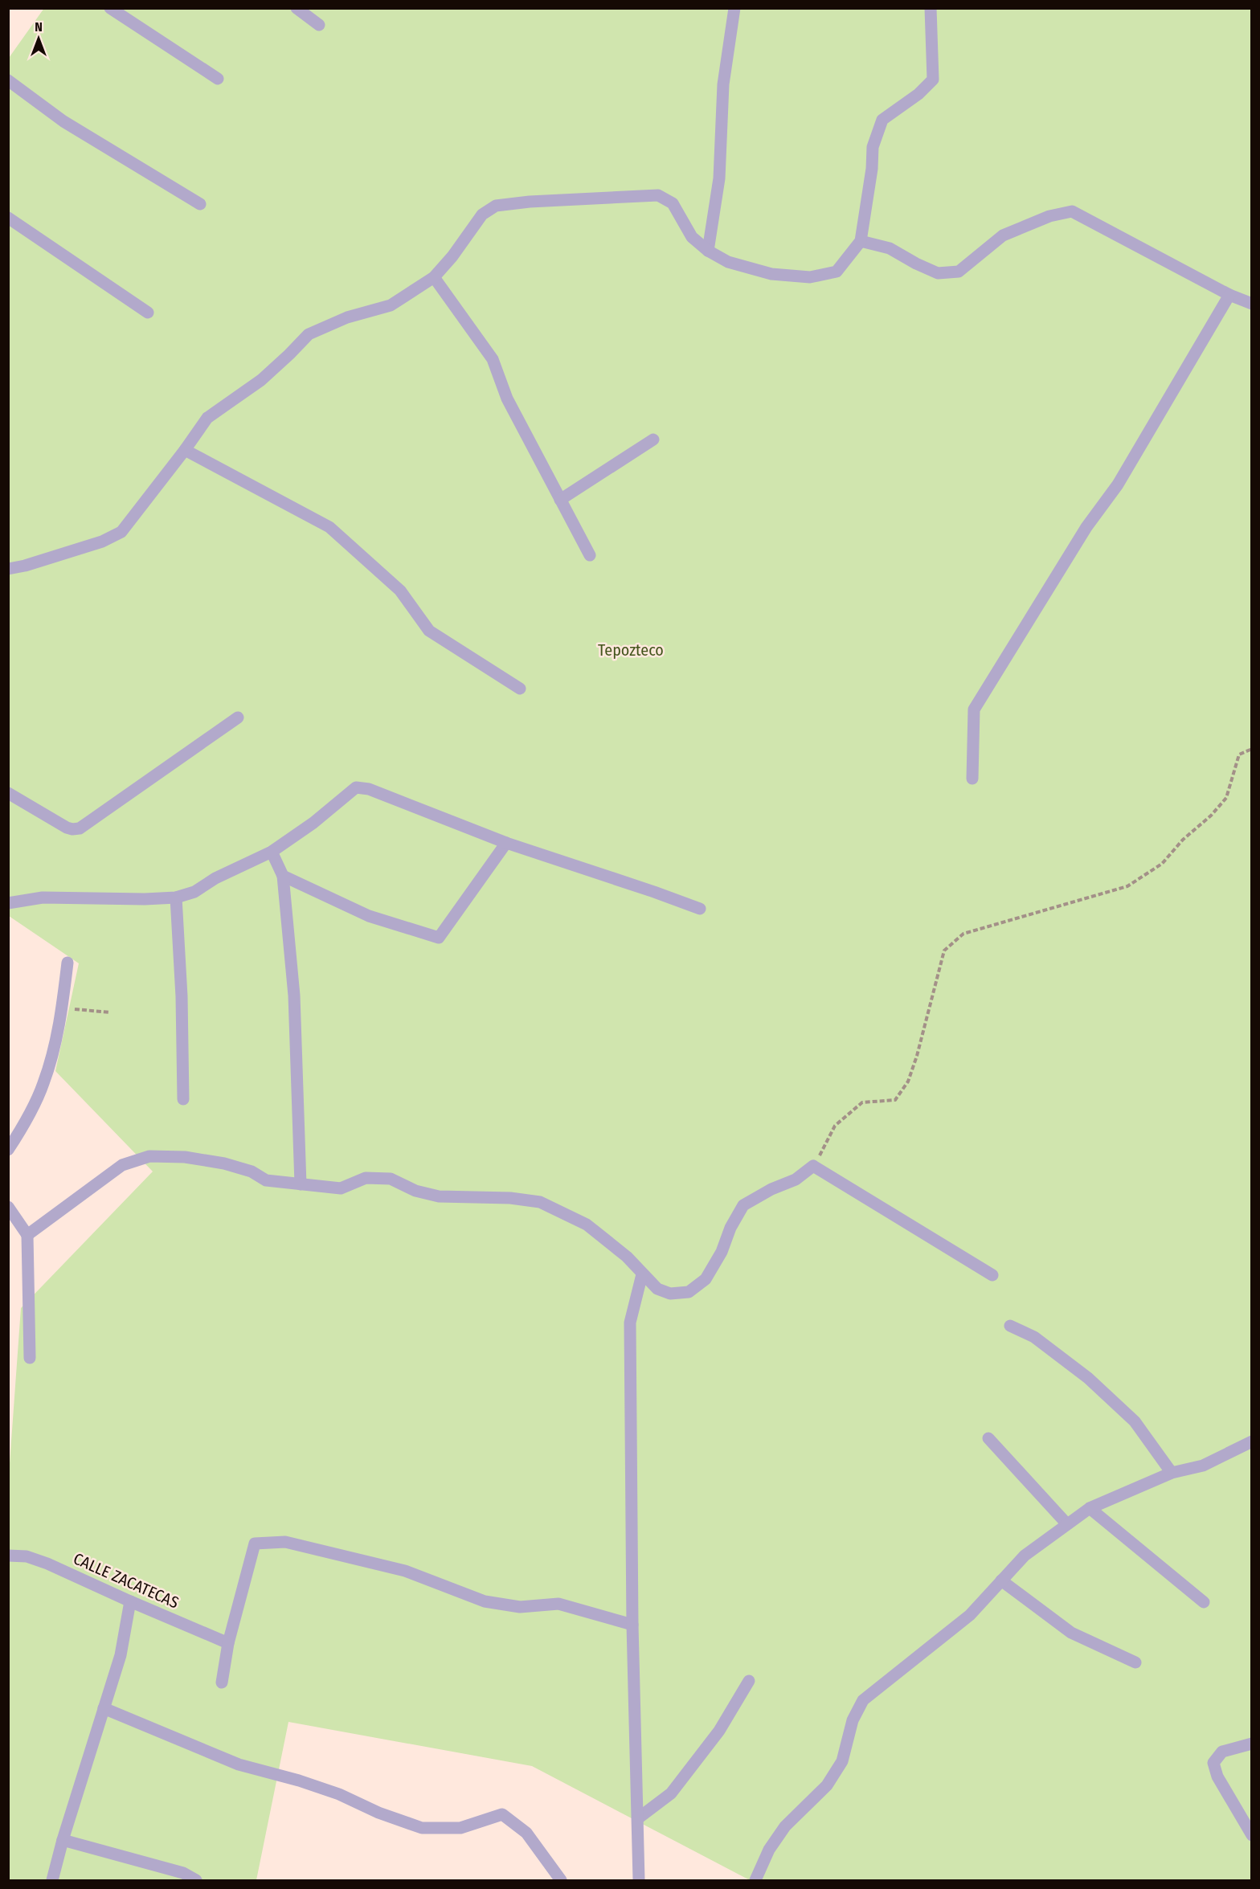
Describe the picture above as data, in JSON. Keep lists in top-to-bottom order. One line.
{"streets":{"street":["CALLE ZACATECAS"]},"parks":["Tepozteco"],"north":"top"}
